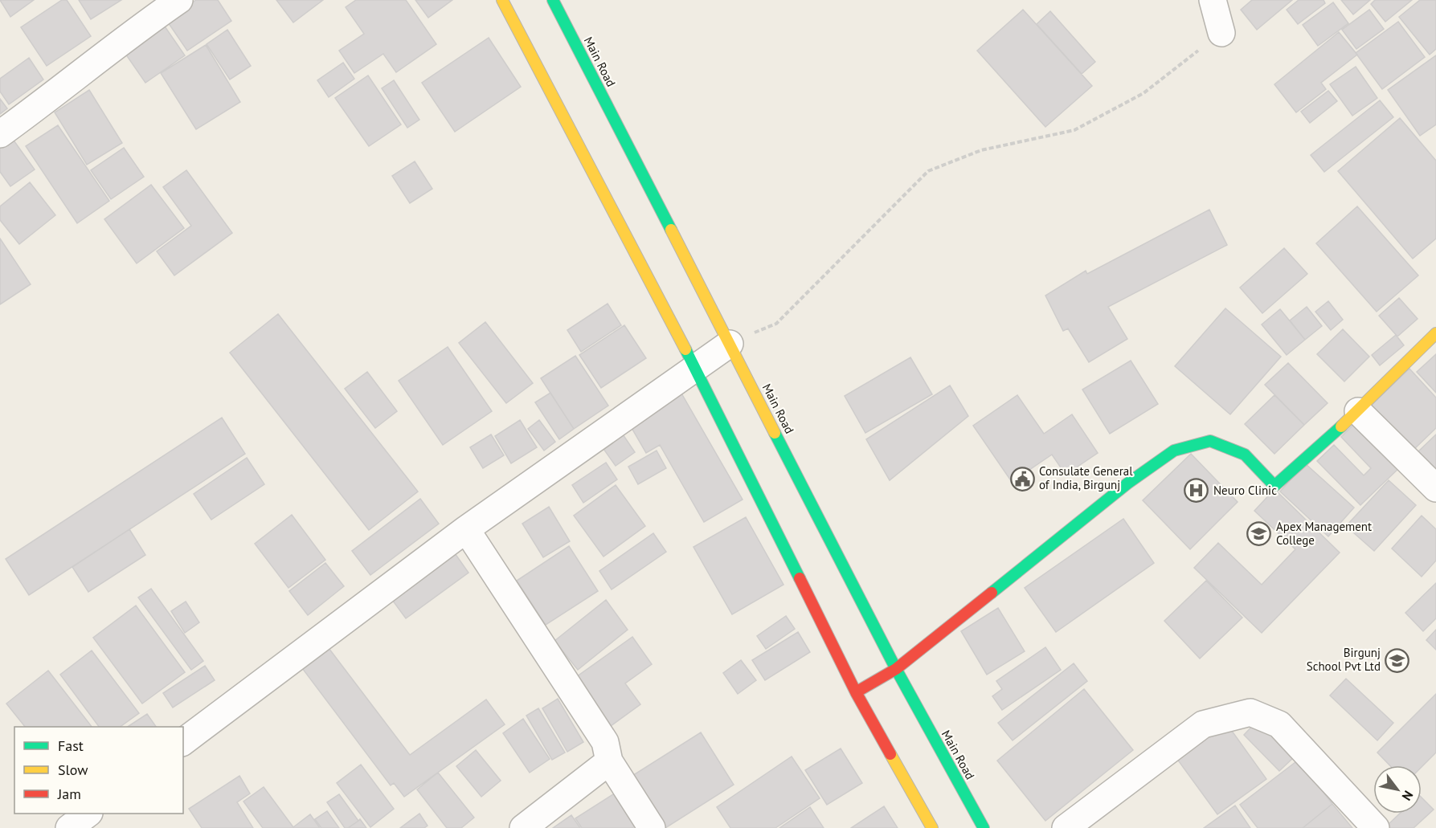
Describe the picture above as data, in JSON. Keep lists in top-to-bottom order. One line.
{"streets":{"main road":["Main Road"]},"places":{"public building":["Consulate General of India, Birgunj"],"hospital":["Neuro Clinic"],"school or university":["Apex Management College","Birgunj School Pvt Ltd"]},"legend":["Fast","Slow","Jam"],"north":"bottom right"}
